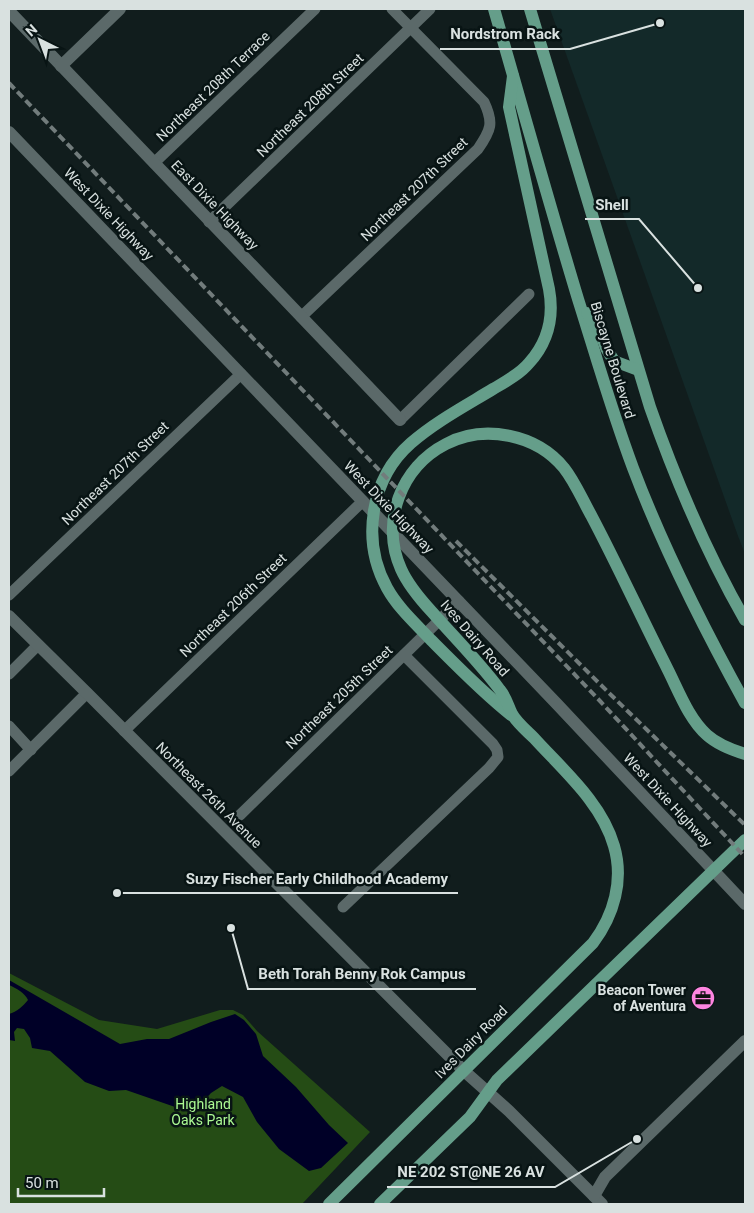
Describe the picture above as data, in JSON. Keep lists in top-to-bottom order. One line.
{"streets":{"main road":["East Dixie Highway","West Dixie Highway","Biscayne Boulevard","Ives Dairy Road","Northeast 26th Avenue"],"street":["Northeast 208th Terrace","Northeast 208th Street","Northeast 207th Street","Northeast 206th Street","Northeast 205th Street"]},"crossings":[["Northeast 208th Terrace","East Dixie Highway"],["Northeast 208th Street","Northeast 207th Street"],["Northeast 208th Street","East Dixie Highway"],["Northeast 207th Street","East Dixie Highway"],["Northeast 207th Street","West Dixie Highway"],["West Dixie Highway","Northeast 206th Street"],["West Dixie Highway","Northeast 205th Street"],["Northeast 206th Street","Northeast 26th Avenue"],["Ives Dairy Road","Northeast 26th Avenue"]],"parks":["Highland Oaks Park"],"places":{"other":["Nordstrom Rack","Shell","Suzy Fischer Early Childhood Academy","Beth Torah Benny Rok Campus","NE 202 ST@NE 26 AV"],"office":["Beacon Tower of Aventura"]},"scale_bar":"50 m","north":"top left"}
